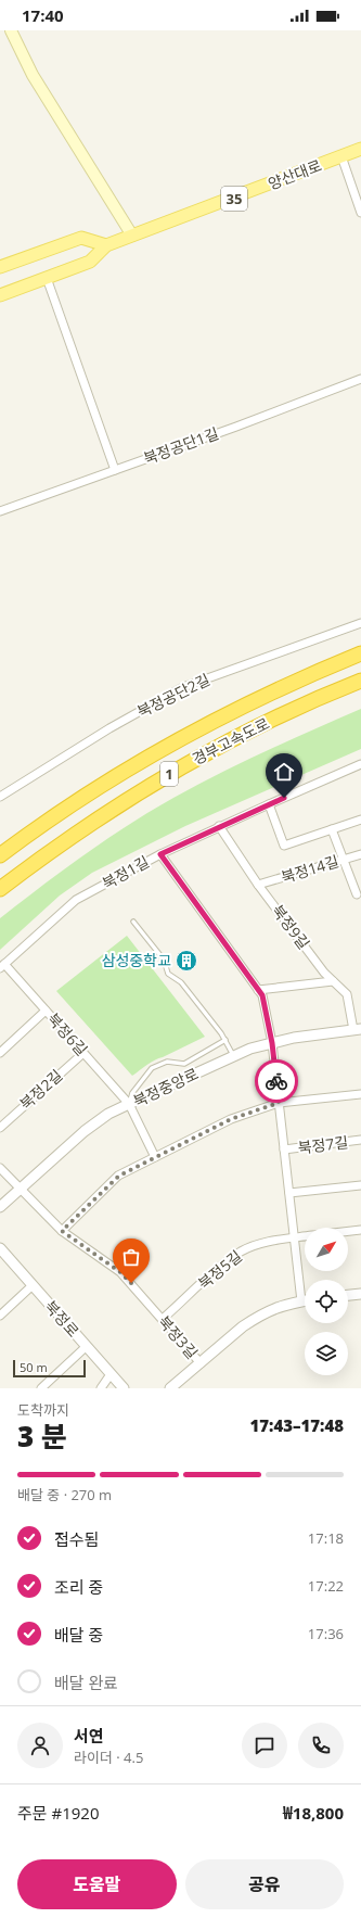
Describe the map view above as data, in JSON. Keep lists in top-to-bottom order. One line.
{"streets":{"highway":["경부고속도로","1"],"main road":["양산대로","35"],"street":["북정공단1길","북정공단2길","북정14길","북정1길","북정9길","북정6길","북정중앙로","북정2길","북정7길","북정5길","북정로","북정3길"]},"crossings":[["북정14길","북정9길"],["북정1길","북정9길"],["북정1길","북정6길"],["북정1길","북정7길"],["북정9길","북정중앙로"],["북정6길","북정중앙로"],["북정6길","북정2길"],["북정중앙로","북정7길"],["북정중앙로","북정3길"],["북정7길","북정5길"],["북정5길","북정3길"]],"places":{"building":["삼성중학교"]},"scale_bar":"50 m","north":"top right","page":{"status":"17:40","scale":"50 m","heading":["3 분","도착까지","17:43–17:48"],"panel":["서연","라이더 · 4.5","주문 #1920","₩18,800"],"bar":"배달 중 · 270 m","list":[["접수됨","17:18"],["조리 중","17:22"],["배달 중","17:36"],"배달 완료"],"buttons":["도움말","공유"]}}
